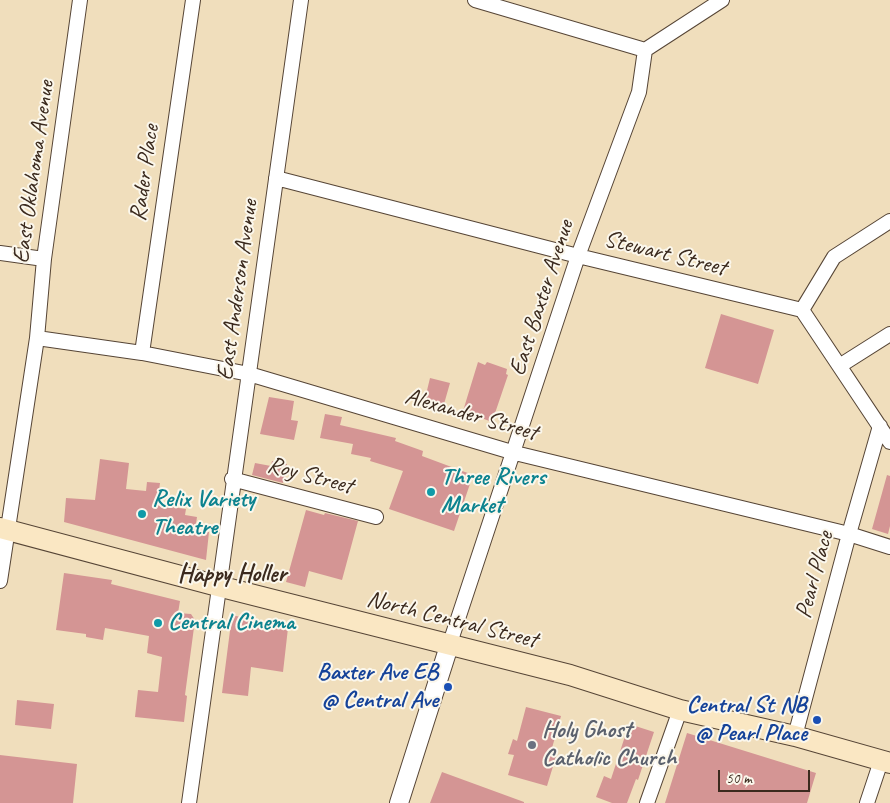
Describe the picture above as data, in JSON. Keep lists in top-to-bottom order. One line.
{"streets":{"main road":["North Central Street"],"street":["East Oklahoma Avenue","Rader Place","Stewart Street","East Anderson Avenue","East Baxter Avenue","Alexander Street","Roy Street","Pearl Place"]},"crossings":[["East Oklahoma Avenue","Alexander Street"],["East Oklahoma Avenue","North Central Street"],["Rader Place","Alexander Street"],["Stewart Street","East Anderson Avenue"],["Stewart Street","East Baxter Avenue"],["East Anderson Avenue","Alexander Street"],["East Anderson Avenue","Roy Street"],["East Anderson Avenue","North Central Street"],["East Baxter Avenue","Alexander Street"],["East Baxter Avenue","North Central Street"],["Alexander Street","Pearl Place"],["Pearl Place","North Central Street"]],"districts":["Happy Holler"],"places":["Three Rivers Market","Relix Variety Theatre","Central Cinema","Baxter Ave EB @ Central Ave","Central St NB @ Pearl Place","Holy Ghost Catholic Church"],"scale_bar":"50 m"}
